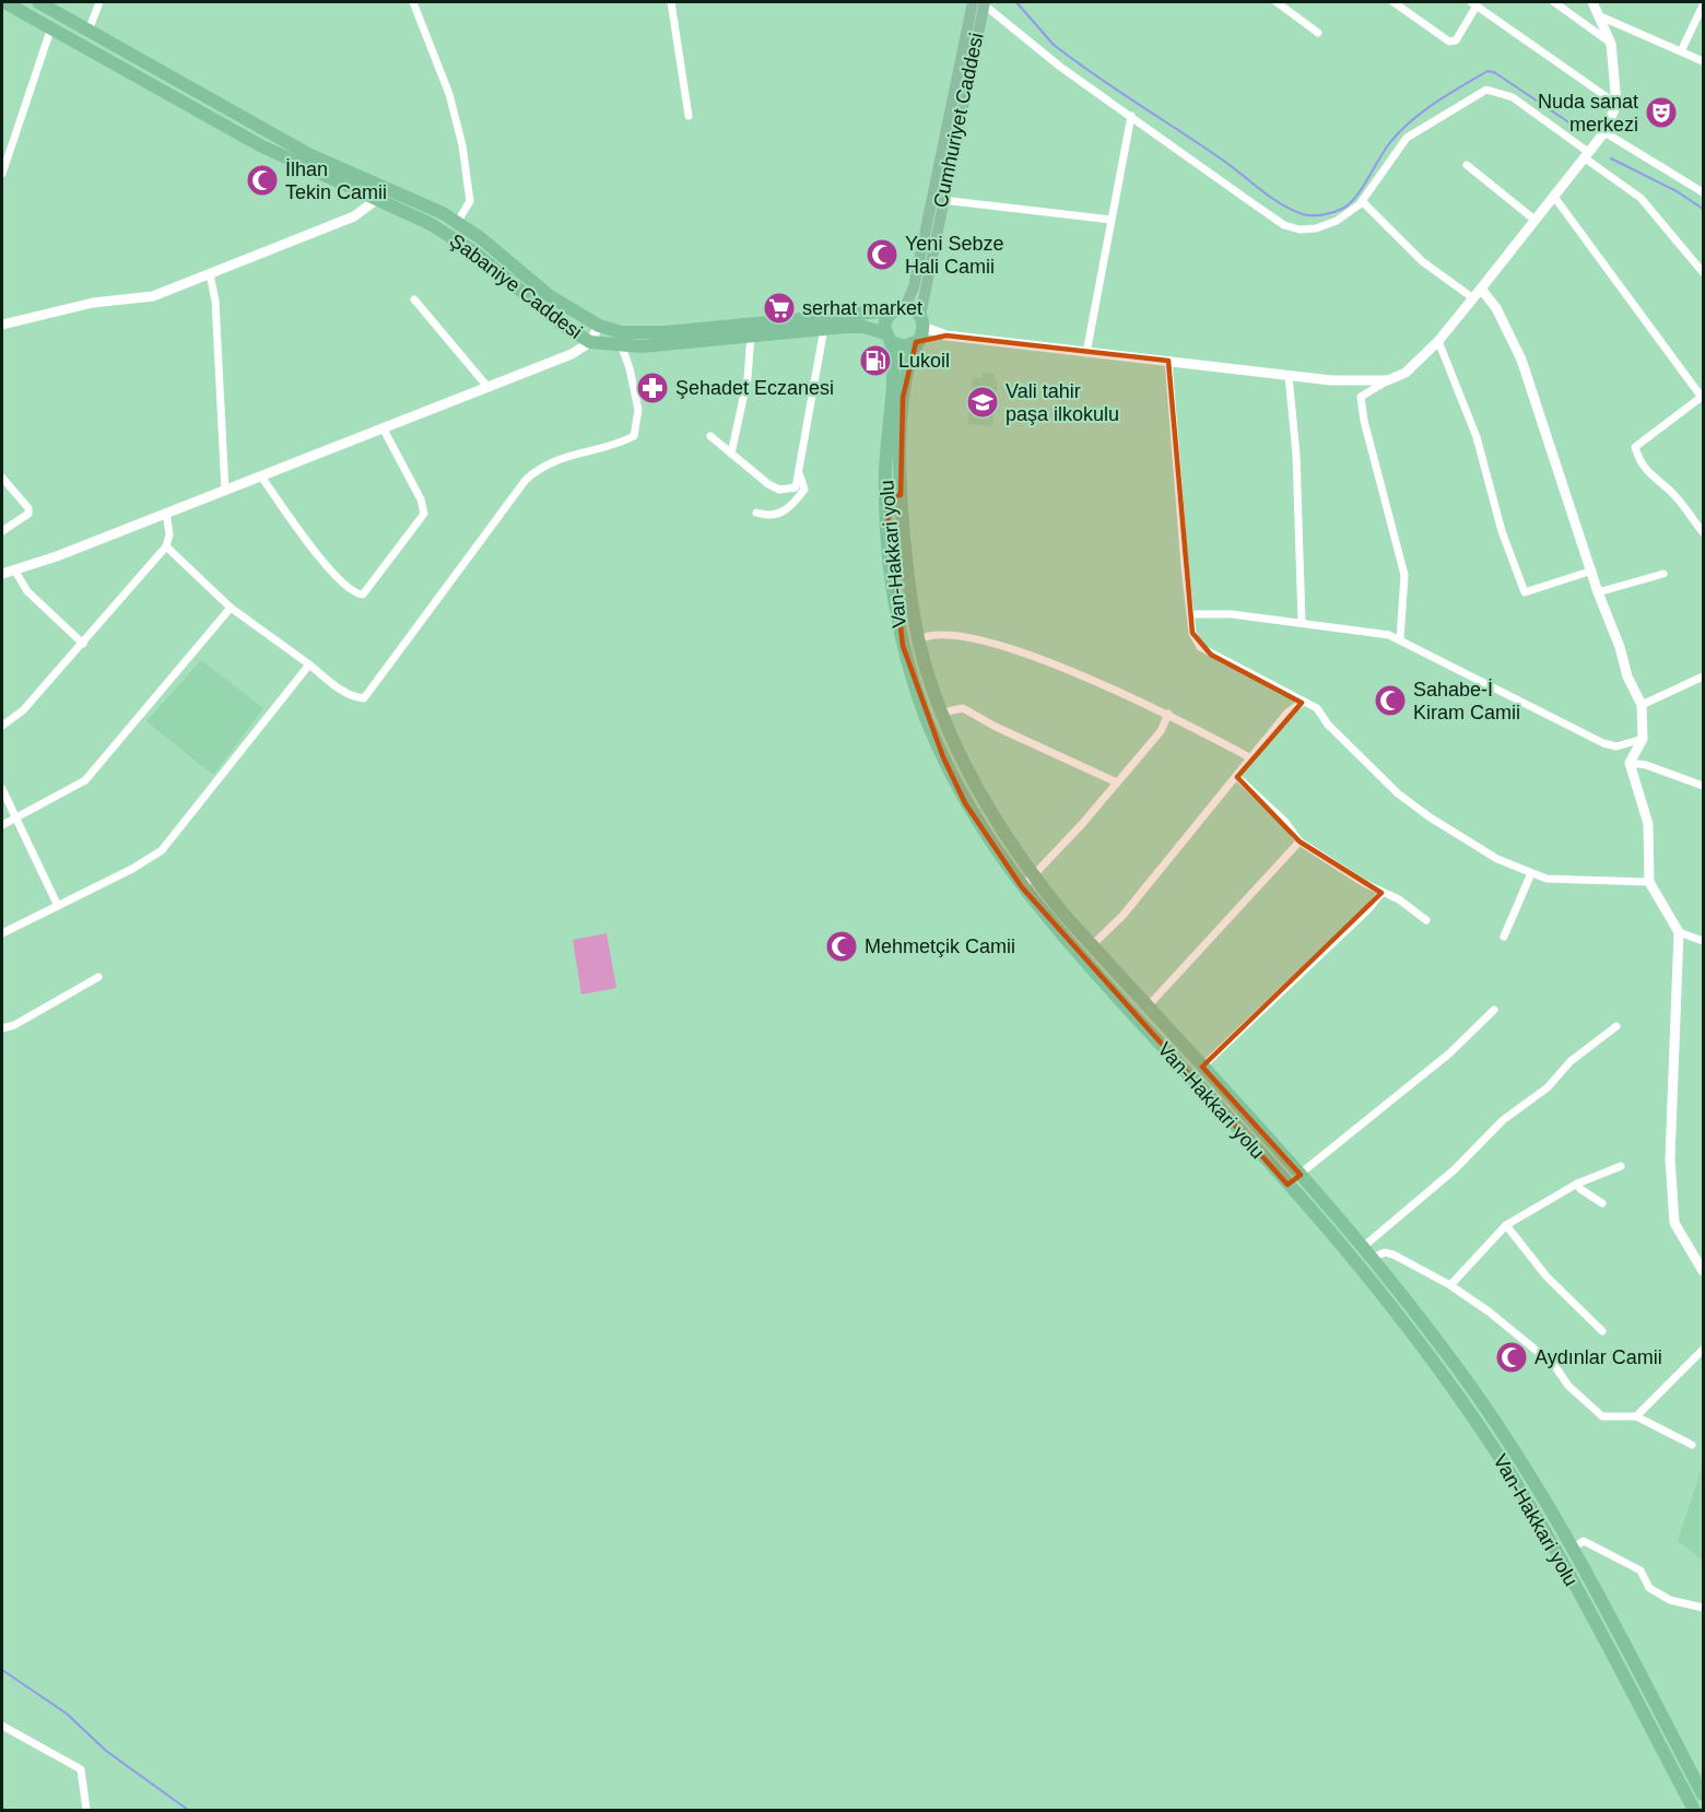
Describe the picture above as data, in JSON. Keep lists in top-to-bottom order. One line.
{"streets":{"highway":["Şabaniye Caddesi","Van-Hakkari yolu"],"main road":["Cumhuriyet Caddesi"]},"crossings":[["Cumhuriyet Caddesi","Şabaniye Caddesi"],["Cumhuriyet Caddesi","Van-Hakkari yolu"],["Şabaniye Caddesi","Van-Hakkari yolu"]],"places":{"theatre":["Nuda sanat merkezi"],"mosque":["İlhan Tekin Camii","Yeni Sebze Hali Camii","Sahabe-İ Kiram Camii","Mehmetçik Camii","Aydınlar Camii"],"supermarket":["serhat market"],"fuel station":["Lukoil"],"pharmacy":["Şehadet Eczanesi"],"school or university":["Vali tahir paşa ilkokulu"]}}
